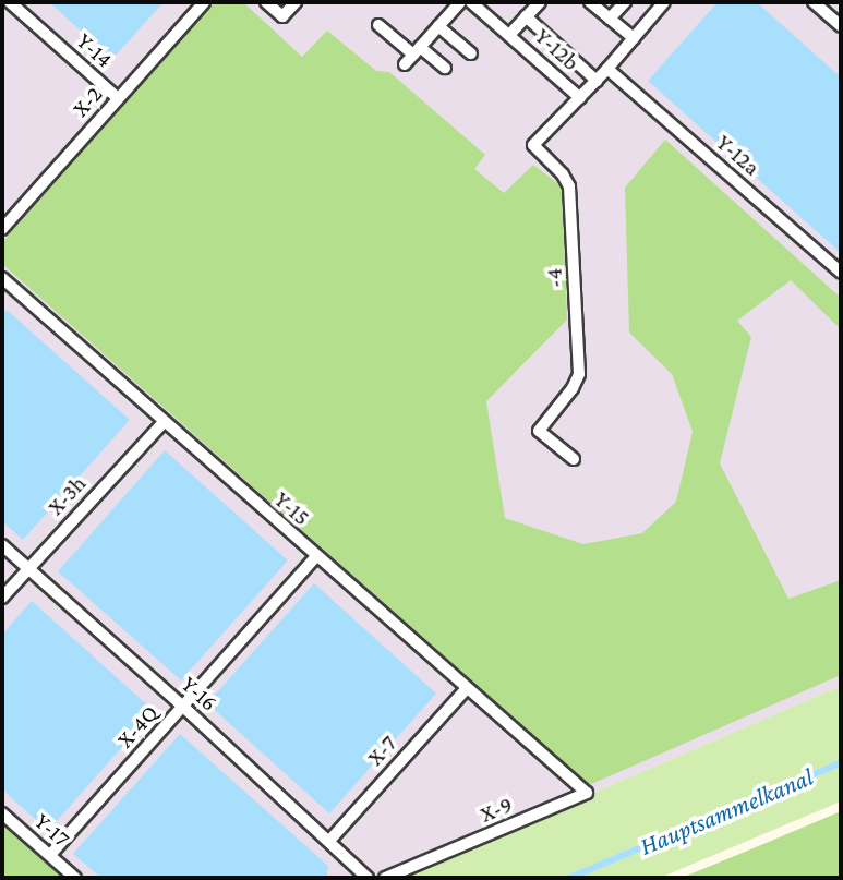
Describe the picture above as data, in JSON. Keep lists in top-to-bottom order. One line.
{"streets":{"street":["Y-12b","Y-14","X-2","Y-12a","-4","X-3h","Y-15","Y-16","X-4Q","X-7","X-9","Y-17"]},"crossings":[["Y-12b","-4"],["Y-14","X-2"],["X-3h","Y-15"],["X-3h","Y-16"],["Y-15","X-4Q"],["Y-15","X-7"],["Y-15","X-9"],["Y-16","X-4Q"],["Y-16","X-7"],["X-4Q","Y-17"]],"water":["Hauptsammelkanal"]}
